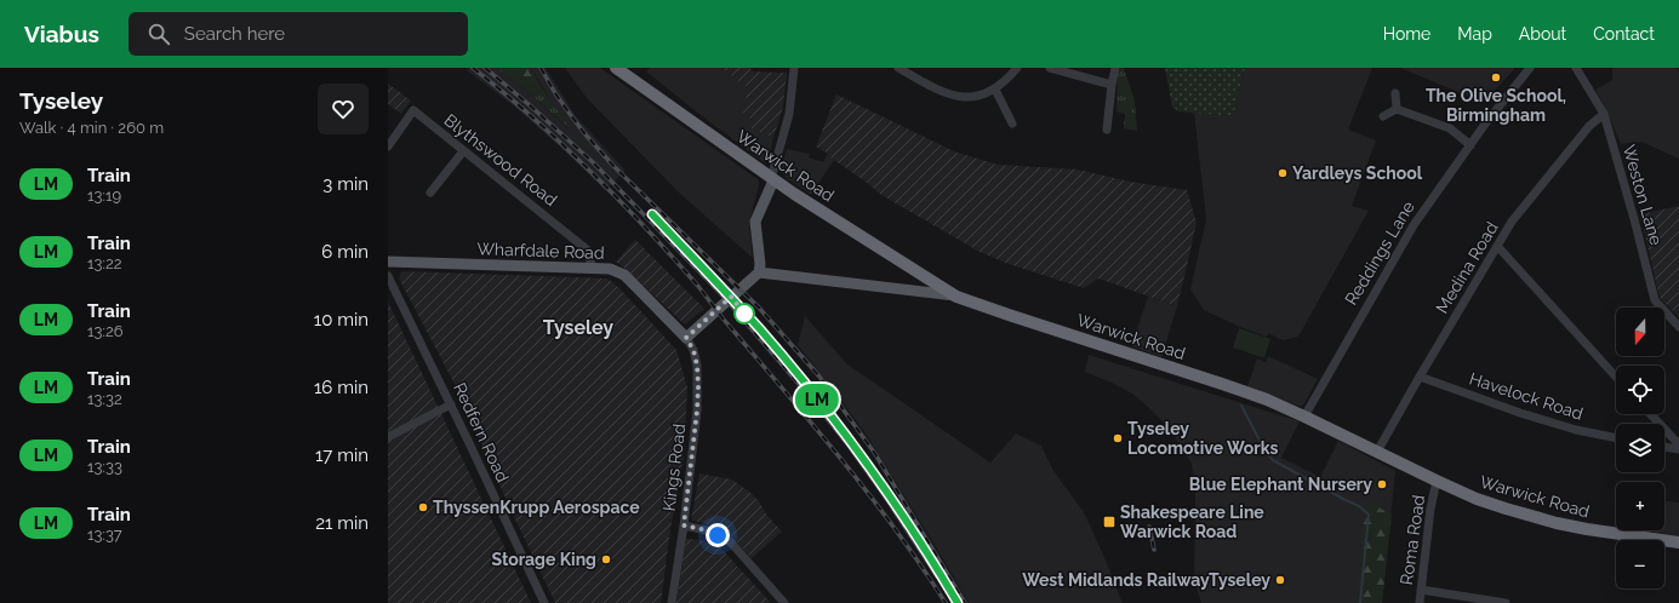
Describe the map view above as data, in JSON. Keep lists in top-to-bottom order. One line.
{"streets":{"highway":["Warwick Road"],"main road":["Wharfdale Road"],"street":["Blythswood Road","Weston Lane","Reddings Lane","Medina Road","Havelock Road","Redfern Road","Kings Road","Roma Road"]},"crossings":[["Blythswood Road","Wharfdale Road"],["Warwick Road","Reddings Lane"],["Warwick Road","Medina Road"],["Warwick Road","Roma Road"],["Weston Lane","Medina Road"],["Wharfdale Road","Kings Road"],["Medina Road","Havelock Road"]],"districts":["Tyseley"],"places":{"other":["The Olive School, Birmingham","Yardleys School","Tyseley Locomotive Works","Blue Elephant Nursery","ThyssenKrupp Aerospace","Storage King","West Midlands RailwayTyseley"],"transit":["Shakespeare Line Warwick Road"]},"north":"bottom","page":{"header":"Viabus","search":"Search here","nav":["Home","Map","About","Contact"],"heading":["Tyseley","Walk · 4 min · 260 m"],"on_map":"LM","list":[{"mark":"LM","name":"Train","note":"13:19","value":"3 min"},{"mark":"LM","name":"Train","note":"13:22","value":"6 min"},{"mark":"LM","name":"Train","note":"13:26","value":"10 min"},{"mark":"LM","name":"Train","note":"13:32","value":"16 min"},{"mark":"LM","name":"Train","note":"13:33","value":"17 min"},{"mark":"LM","name":"Train","note":"13:37","value":"21 min"}],"map_buttons":["+","−"]}}
